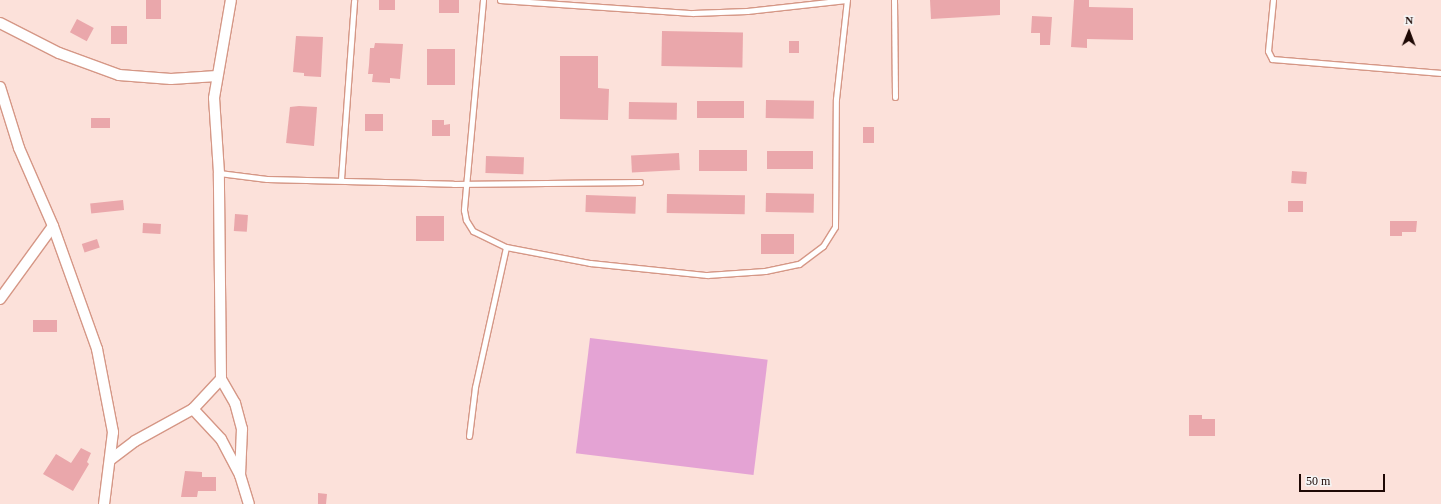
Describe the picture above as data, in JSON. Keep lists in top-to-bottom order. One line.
{"scale_bar":"50 m","north":"top"}
